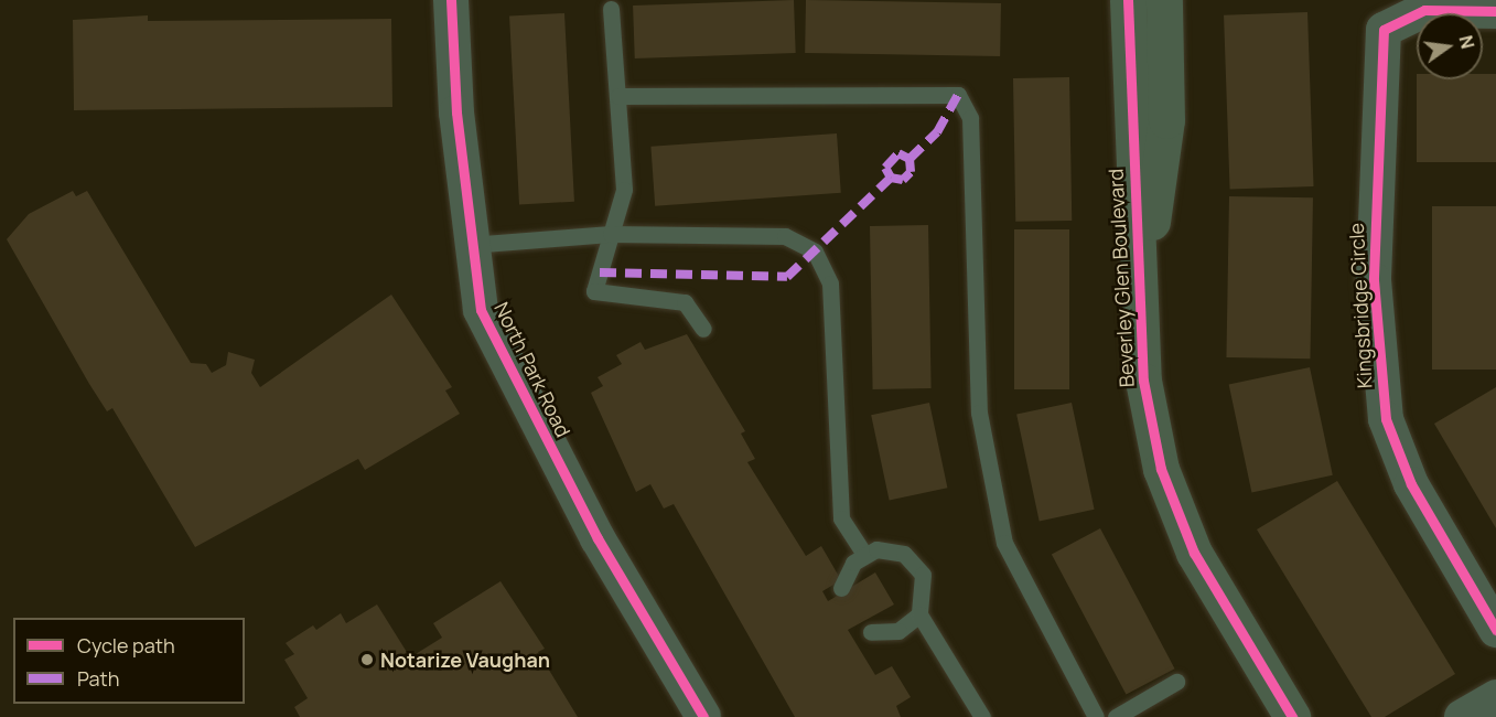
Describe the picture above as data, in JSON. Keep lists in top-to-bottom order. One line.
{"streets":{"street":["Beverley Glen Boulevard","Kingsbridge Circle","North Park Road"]},"places":["Notarize Vaughan"],"legend":["Cycle path","Path"],"north":"right"}
